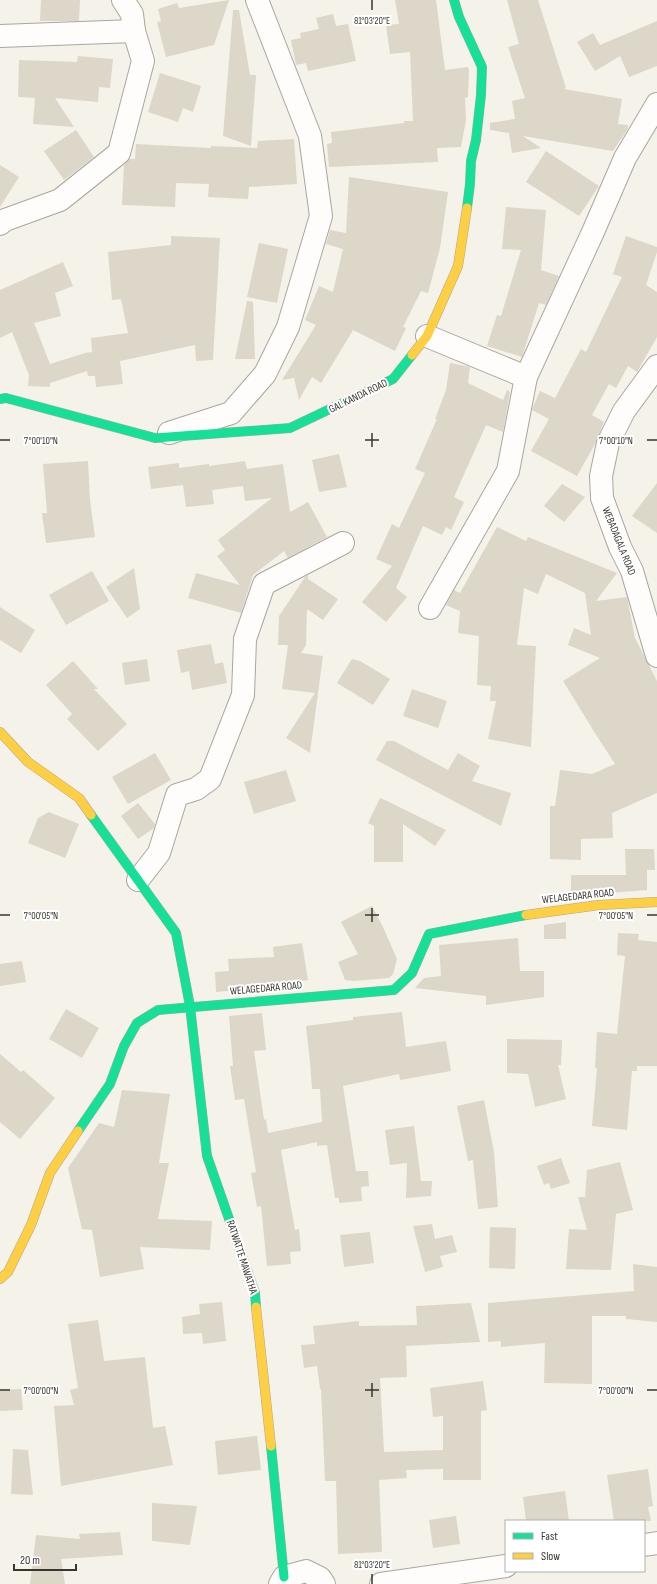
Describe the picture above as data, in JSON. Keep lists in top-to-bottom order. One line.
{"streets":{"street":["GAL KANDA ROAD","WEBADAGALA ROAD","WELAGEDARA ROAD","RATWATTE MAWATHA"]},"crossings":[["WELAGEDARA ROAD","RATWATTE MAWATHA"]],"legend":["Fast","Slow"],"scale_bar":"20 m","coordinates":["81°03'20\"E","7°00'10\"N","7°00'05\"N","7°00'00\"N"]}
